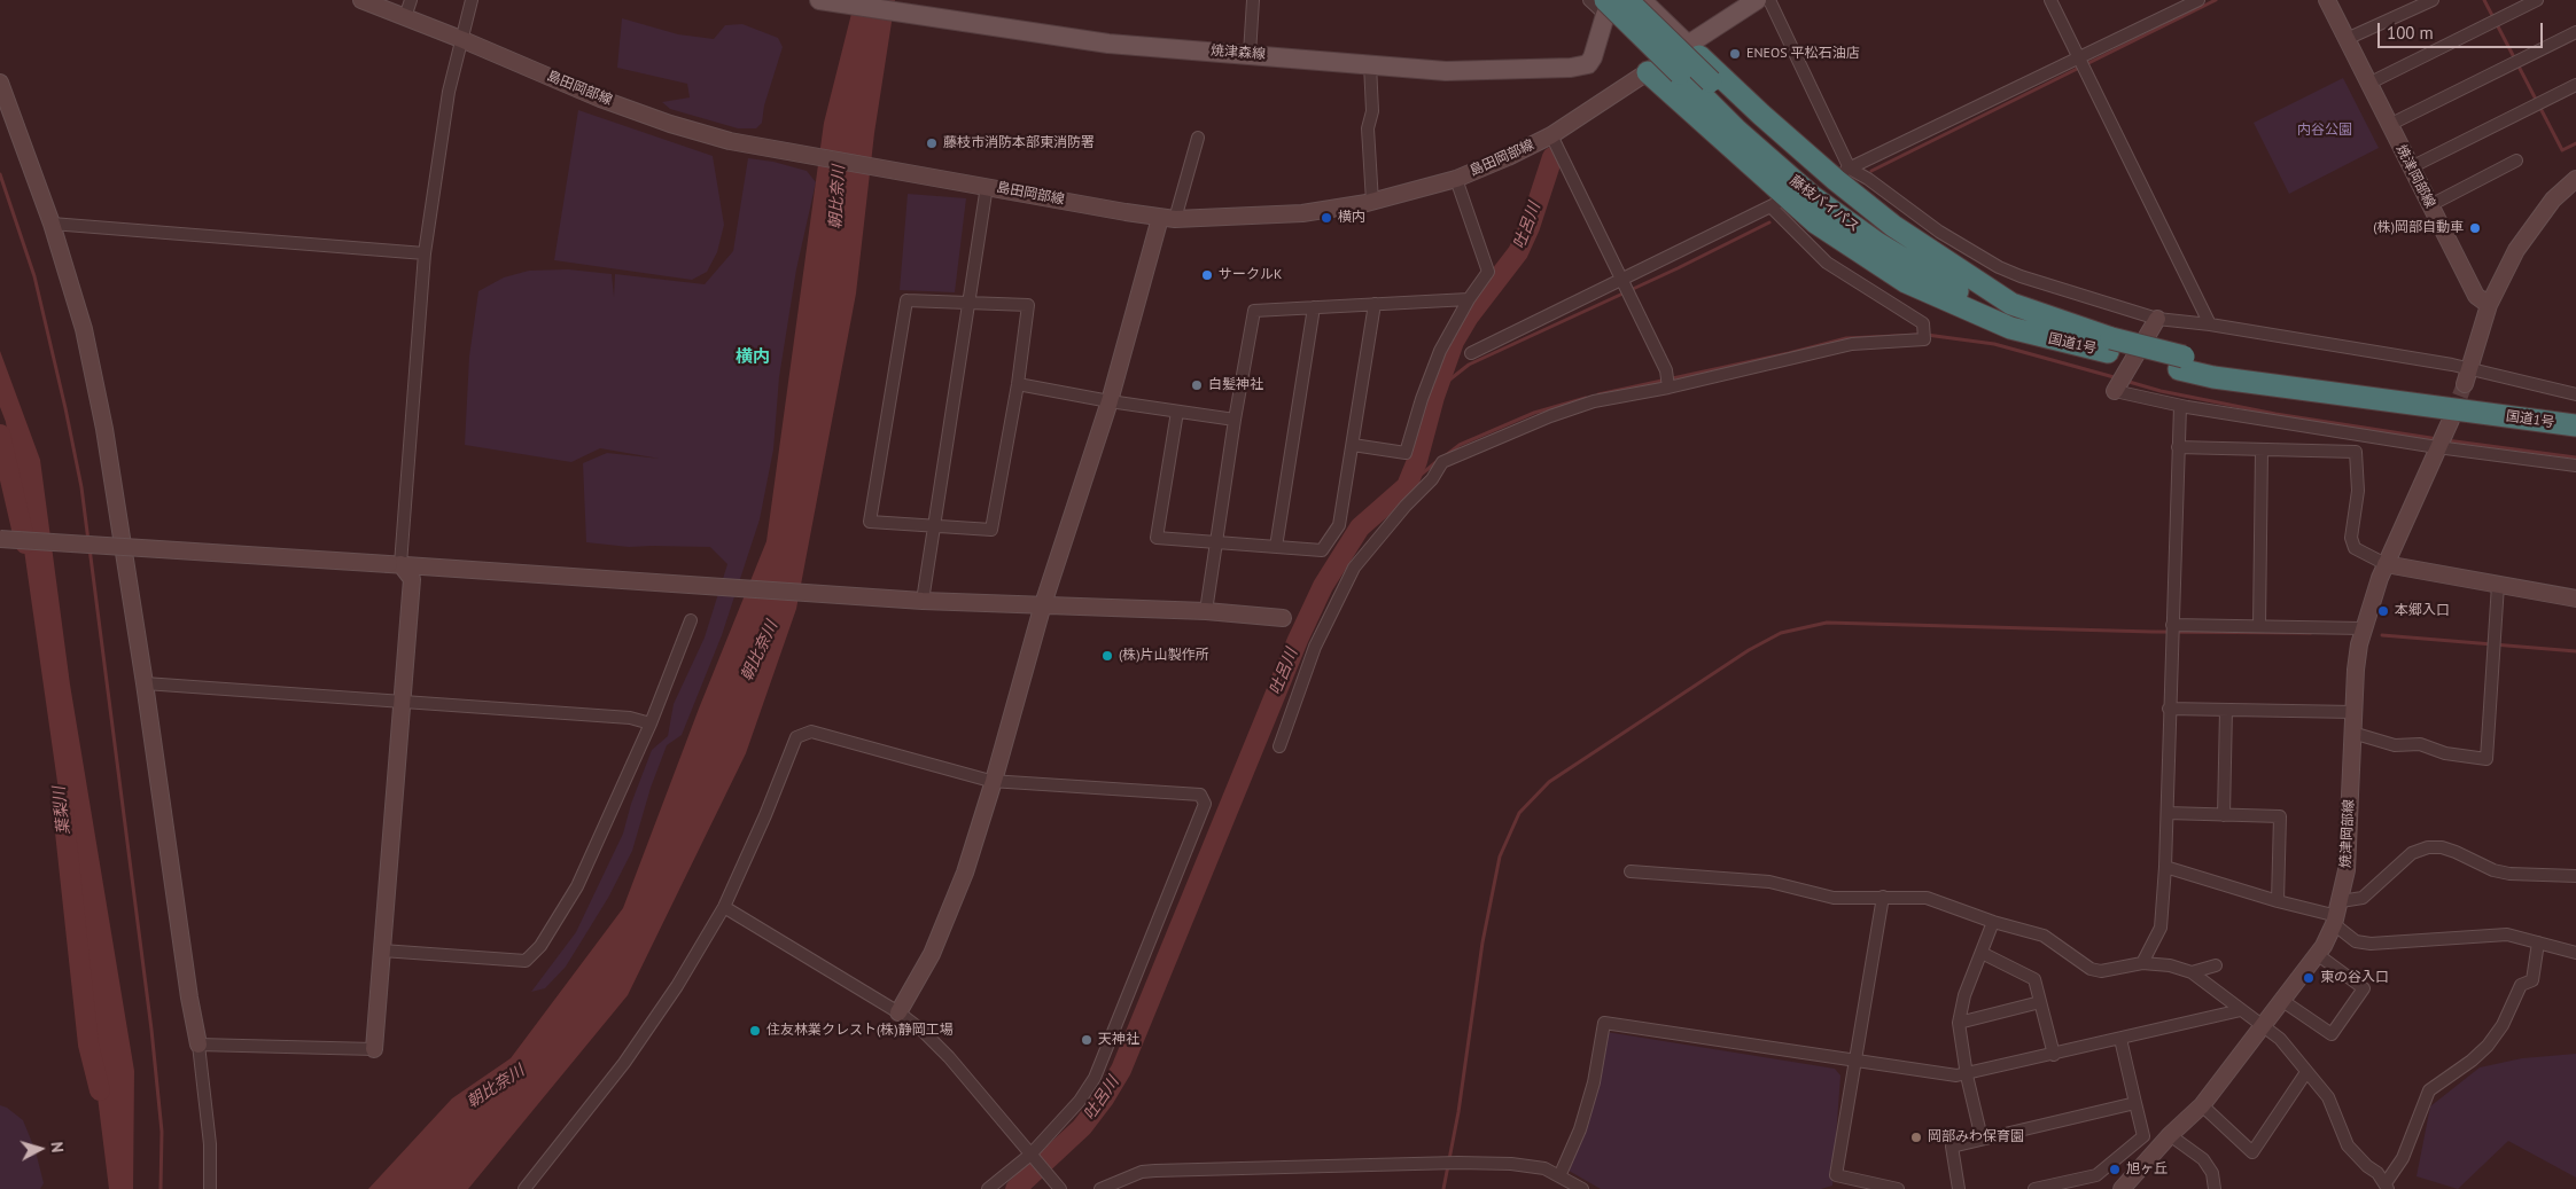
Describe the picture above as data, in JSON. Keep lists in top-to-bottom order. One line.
{"streets":{"highway":["藤枝バイパス","国道1号"],"main road":["焼津森線"],"street":["島田岡部線","焼津岡部線"]},"crossings":[["焼津森線","藤枝バイパス"],["島田岡部線","国道1号"],["藤枝バイパス","国道1号"]],"districts":["横内"],"water":["朝比奈川","吐呂川","葉梨川"],"parks":["内谷公園"],"places":["ENEOS 平松石油店","藤枝市消防本部東消防署","横内","(株)岡部自動車","サークルK","白髪神社","本郷入口","(株)片山製作所","東の谷入口","住友林業クレスト(株)静岡工場","天神社","岡部みわ保育園","旭ヶ丘"],"scale_bar":"100 m","north":"right"}
